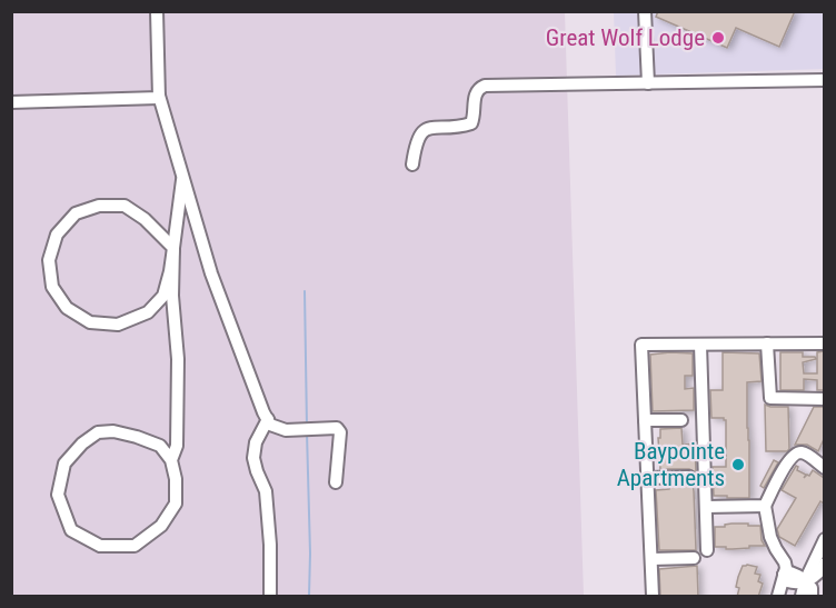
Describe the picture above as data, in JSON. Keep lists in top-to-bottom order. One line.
{"places":["Great Wolf Lodge","Baypointe Apartments"]}
